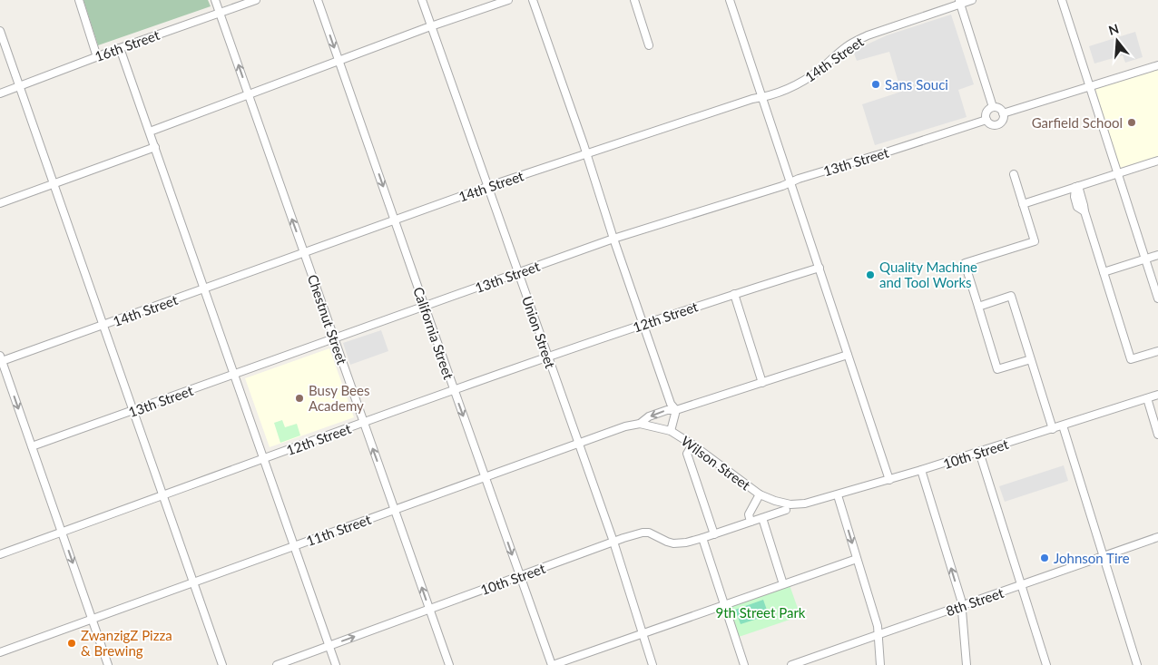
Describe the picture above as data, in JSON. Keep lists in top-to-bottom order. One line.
{"streets":{"street":["16th Street","14th Street","13th Street","12th Street","Chestnut Street","Union Street","California Street","10th Street","Wilson Street","11th Street","8th Street"]},"crossings":[["16th Street","Chestnut Street"],["14th Street","Chestnut Street"],["14th Street","Union Street"],["14th Street","California Street"],["13th Street","Chestnut Street"],["13th Street","Union Street"],["13th Street","California Street"],["12th Street","Chestnut Street"],["12th Street","Union Street"],["12th Street","California Street"],["Chestnut Street","10th Street"],["Chestnut Street","11th Street"],["Union Street","10th Street"],["Union Street","11th Street"],["California Street","10th Street"],["California Street","11th Street"],["10th Street","Wilson Street"],["Wilson Street","11th Street"]],"one_way":["Chestnut Street","California Street"],"parks":["9th Street Park"],"places":["Sans Souci","Garfield School","Quality Machine and Tool Works","Busy Bees Academy","Johnson Tire","ZwanzigZ Pizza & Brewing"],"north":"top"}
